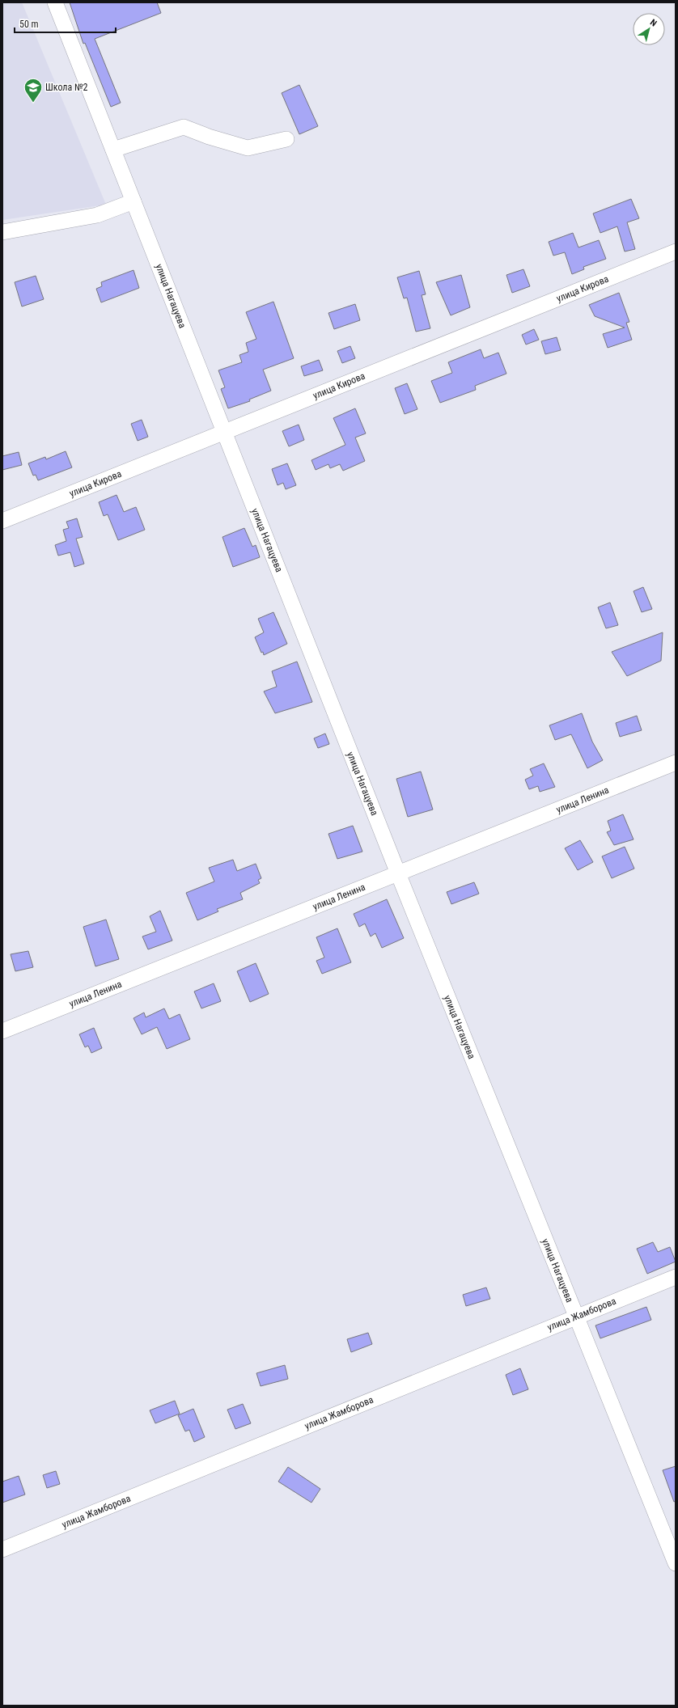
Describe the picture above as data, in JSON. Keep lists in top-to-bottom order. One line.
{"streets":{"street":["улица Кирова","улица Нагацуева","улица Ленина","улица Жамборова"]},"crossings":[["улица Кирова","улица Нагацуева"],["улица Нагацуева","улица Ленина"],["улица Нагацуева","улица Жамборова"]],"places":{"school or university":["Школа №2"]},"scale_bar":"50 m","north":"top right"}
